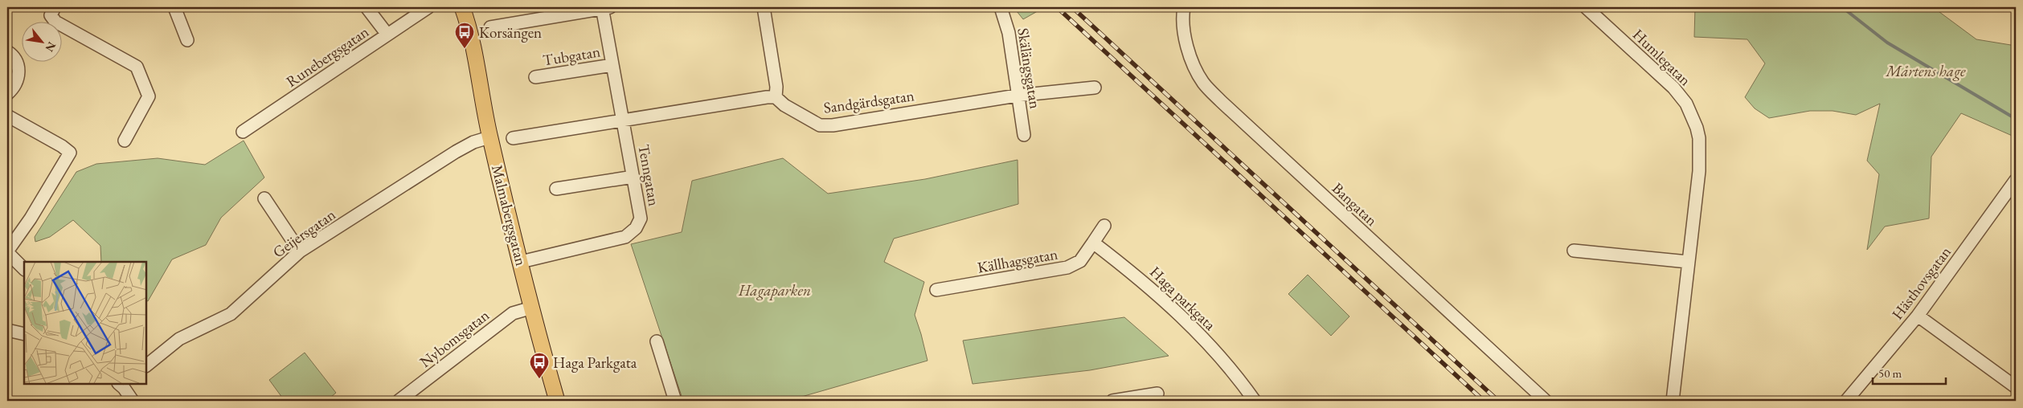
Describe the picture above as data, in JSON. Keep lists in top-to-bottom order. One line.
{"streets":{"main road":["Malmabergsgatan"],"street":["Tubgatan","Runebergsgatan","Humlegatan","Skälängsgatan","Sandgärdsgatan","Tenngatan","Bangatan","Geijersgatan","Källhagsgatan","Hästhovsgatan","Haga parkgata","Nybomsgatan"]},"crossings":[["Tubgatan","Tenngatan"],["Skälängsgatan","Sandgärdsgatan"],["Tenngatan","Malmabergsgatan"],["Malmabergsgatan","Geijersgatan"],["Malmabergsgatan","Nybomsgatan"],["Källhagsgatan","Haga parkgata"]],"parks":["Mårtens hage","Hagaparken"],"places":{"bus stop":["Korsängen","Haga Parkgata"]},"scale_bar":"50 m","north":"bottom right"}
